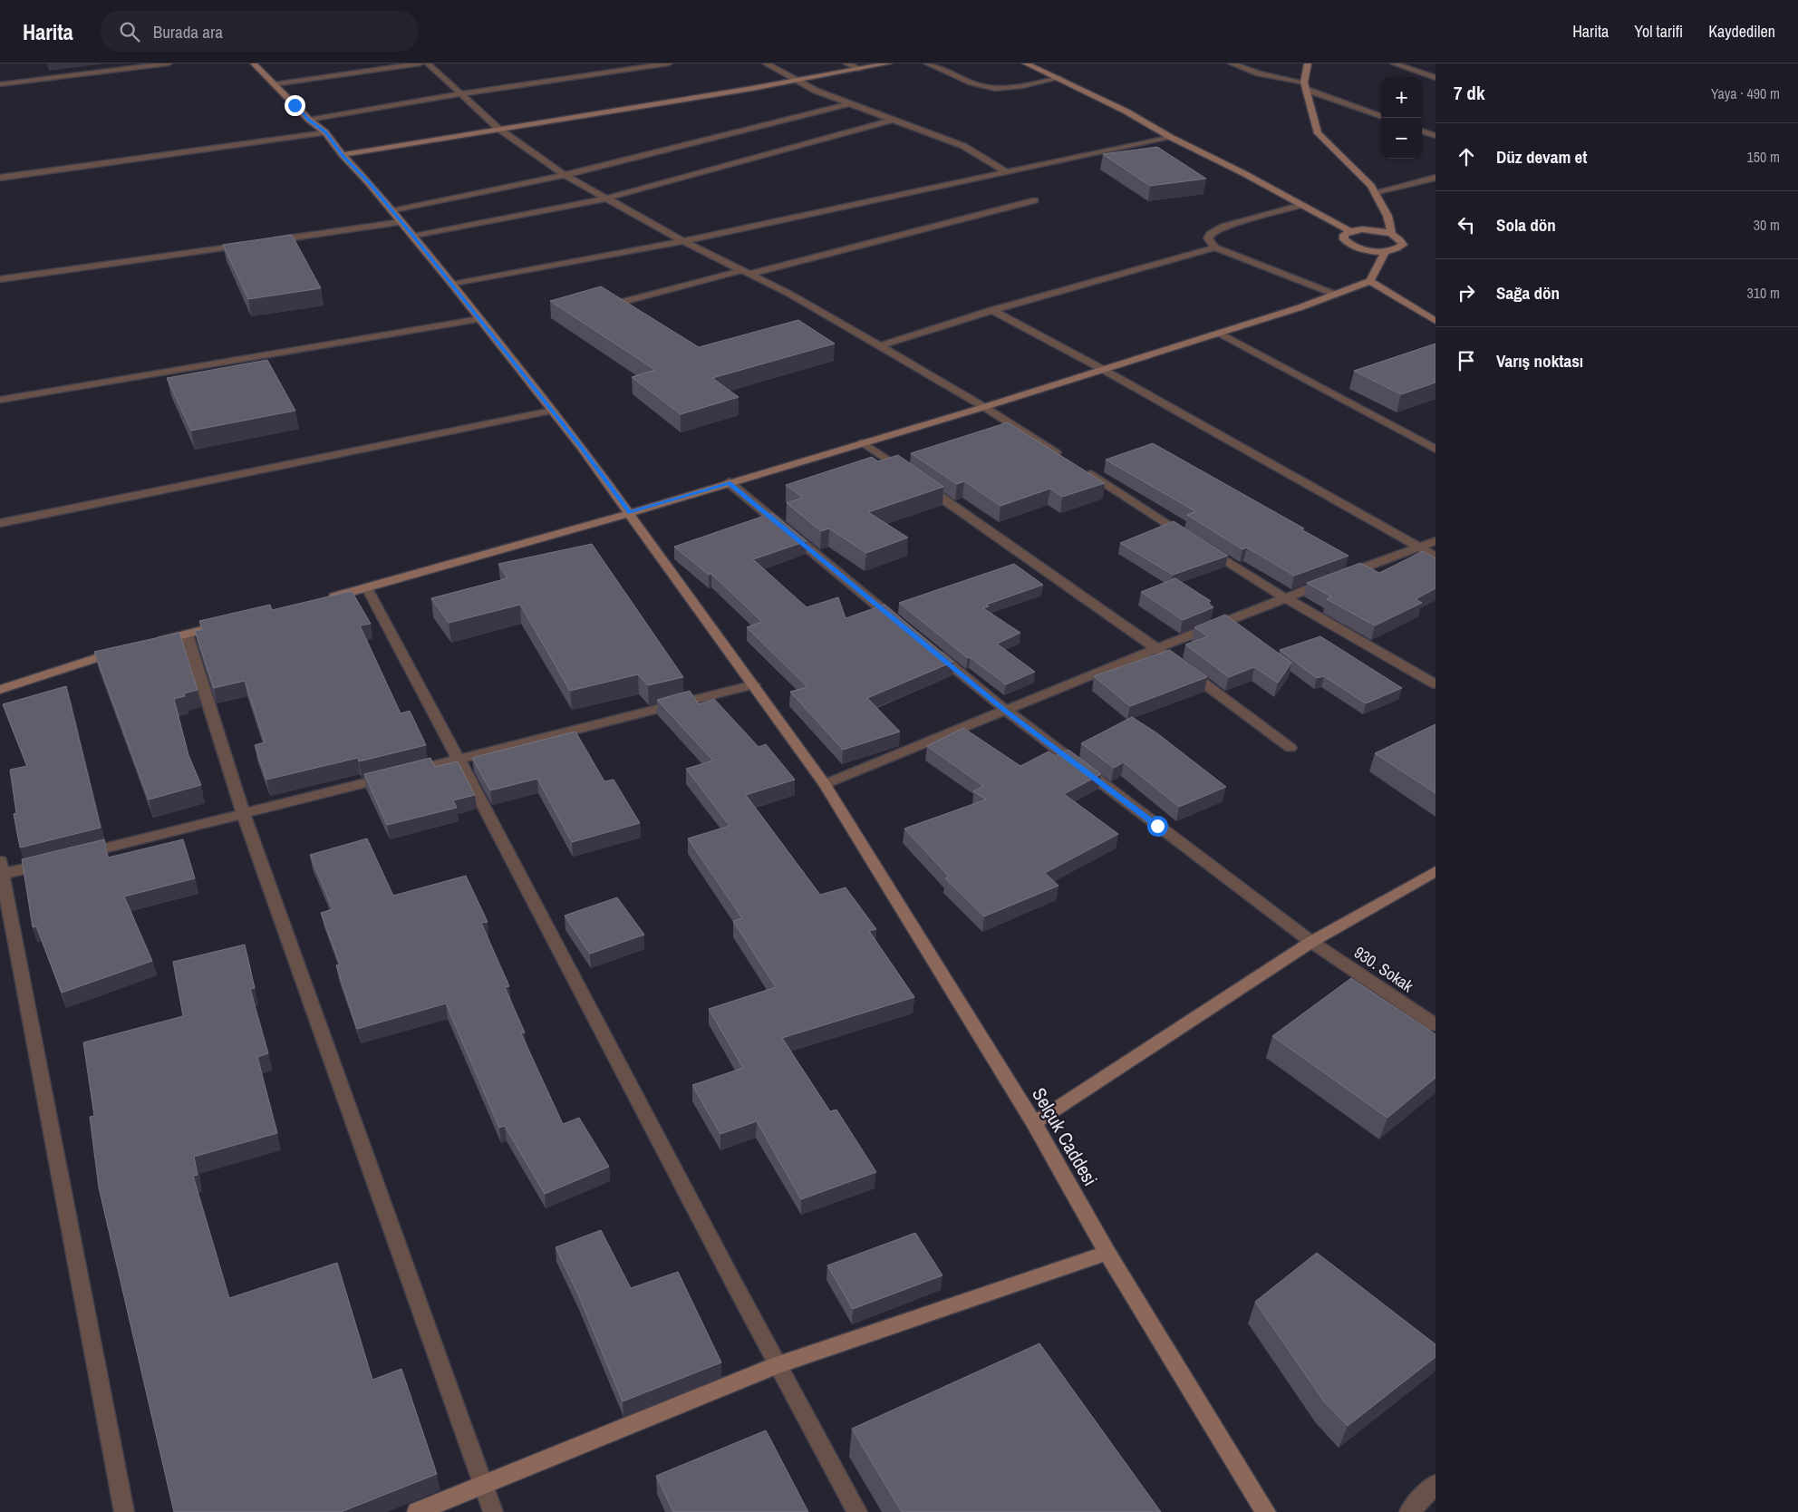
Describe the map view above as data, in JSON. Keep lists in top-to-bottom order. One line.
{"streets":{"street":["930. Sokak","Selçuk Caddesi"]},"page":{"header":"Harita","search":"Burada ara","nav":["Harita","Yol tarifi","Kaydedilen"],"heading":["7 dk","Yaya · 490 m"],"map_buttons":["+","−"],"list":[["Düz devam et","150 m"],["Sola dön","30 m"],["Sağa dön","310 m"],"Varış noktası"]}}
